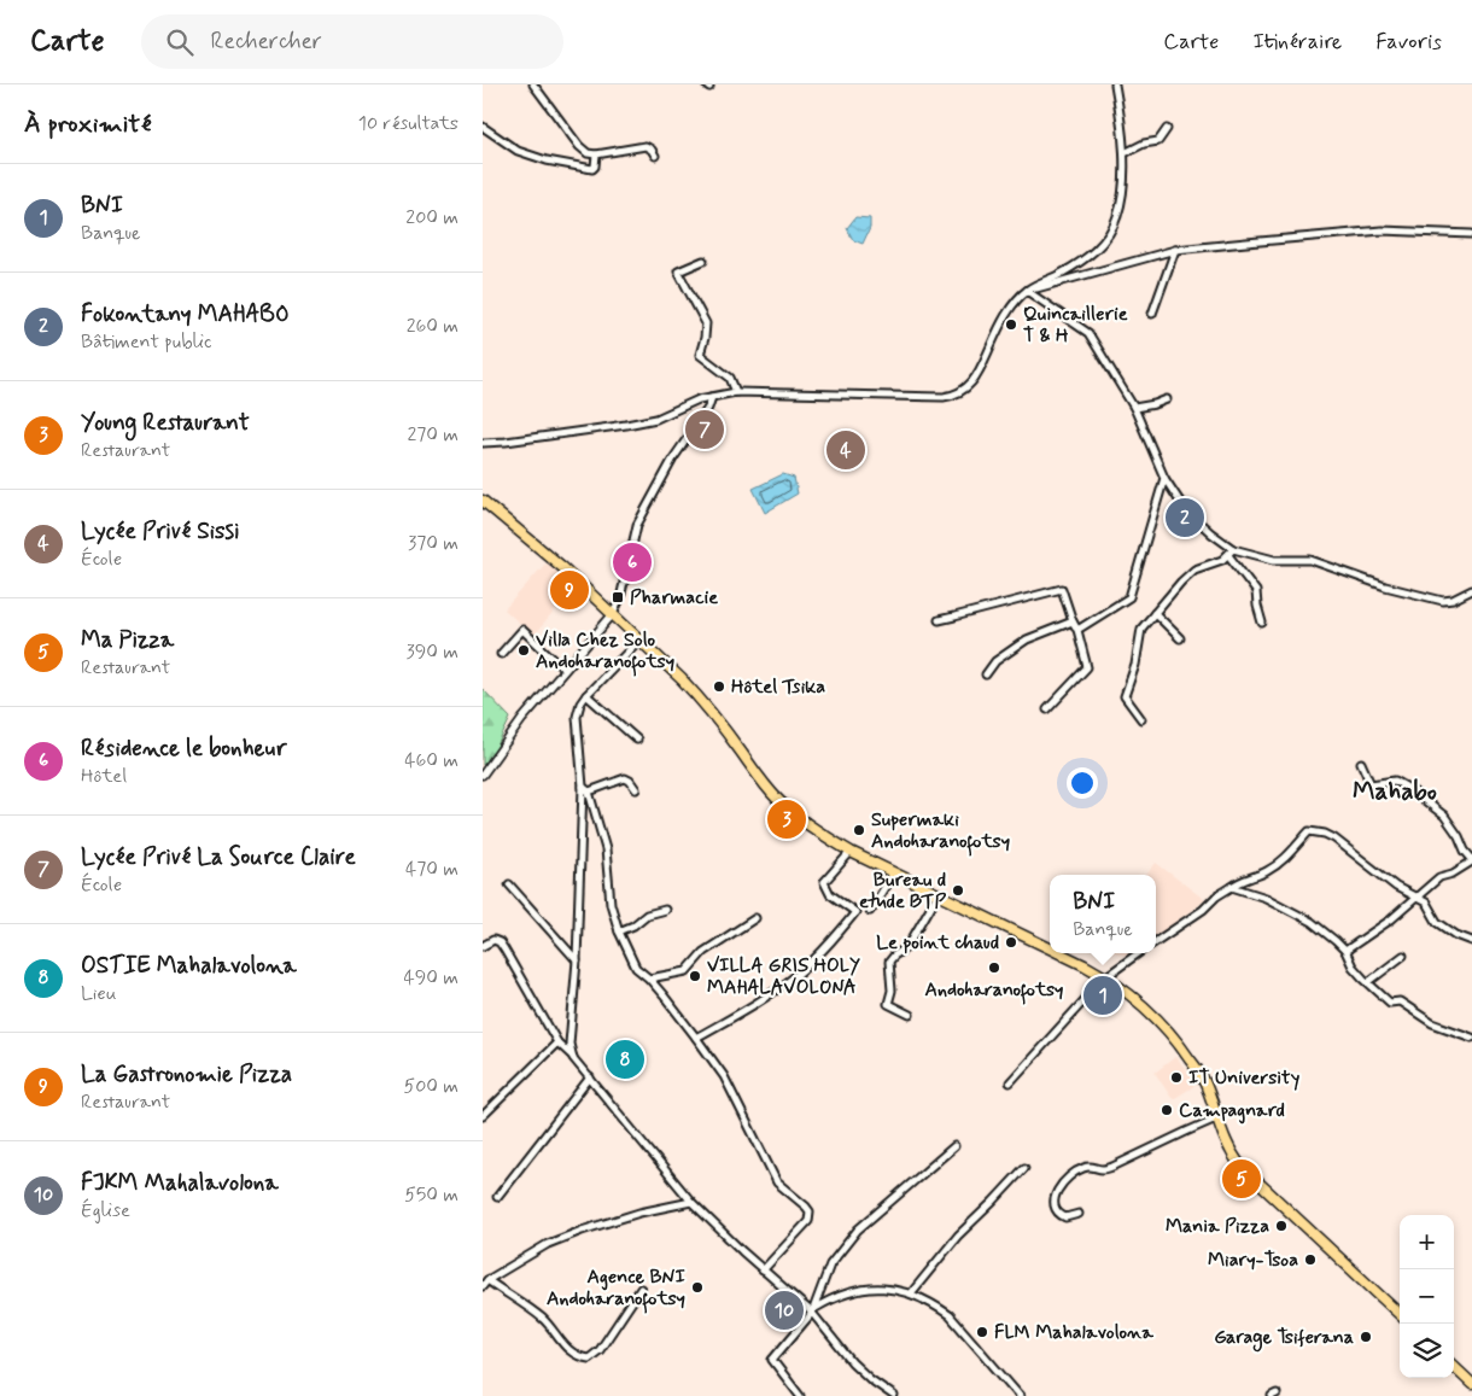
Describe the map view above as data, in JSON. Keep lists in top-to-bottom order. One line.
{"districts":["Mahabo"],"places":{"other":["Quincaillerie T & H","Villa Chez Solo Andoharanofotsy","Hôtel Tsika","Supermaki Andoharanofotsy","Bureau d etude BTP","Le point chaud","Andoharanofotsy","VILLA GRIS HOLY MAHALAVOLONA","IT University","Campagnard","Mania Pizza","Miary-Tsoa","Agence BNI Andoharanofotsy","FLM Mahalavolona","Garage Tsiferana"],"transit":["Pharmacie"]},"page":{"header":"Carte","search":"Rechercher","nav":["Carte","Itinéraire","Favoris"],"heading":["À proximité","10 résultats"],"list":[{"mark":"1","name":"BNI","note":"Banque","value":"200 m"},{"mark":"2","name":"Fokontany MAHABO","note":"Bâtiment public","value":"260 m"},{"mark":"3","name":"Young Restaurant","note":"Restaurant","value":"270 m"},{"mark":"4","name":"Lycée Privé Sissi","note":"École","value":"370 m"},{"mark":"5","name":"Ma Pizza","note":"Restaurant","value":"390 m"},{"mark":"6","name":"Résidence le bonheur","note":"Hôtel","value":"460 m"},{"mark":"7","name":"Lycée Privé La Source Claire","note":"École","value":"470 m"},{"mark":"8","name":"OSTIE Mahalavolona","note":"Lieu","value":"490 m"},{"mark":"9","name":"La Gastronomie Pizza","note":"Restaurant","value":"500 m"},{"mark":"10","name":"FJKM Mahalavolona","note":"Église","value":"550 m"}],"pins":["7","4","2","6","9","3","1","8","5","10"],"popup":["BNI","Banque"],"map_buttons":["+","−"]}}
